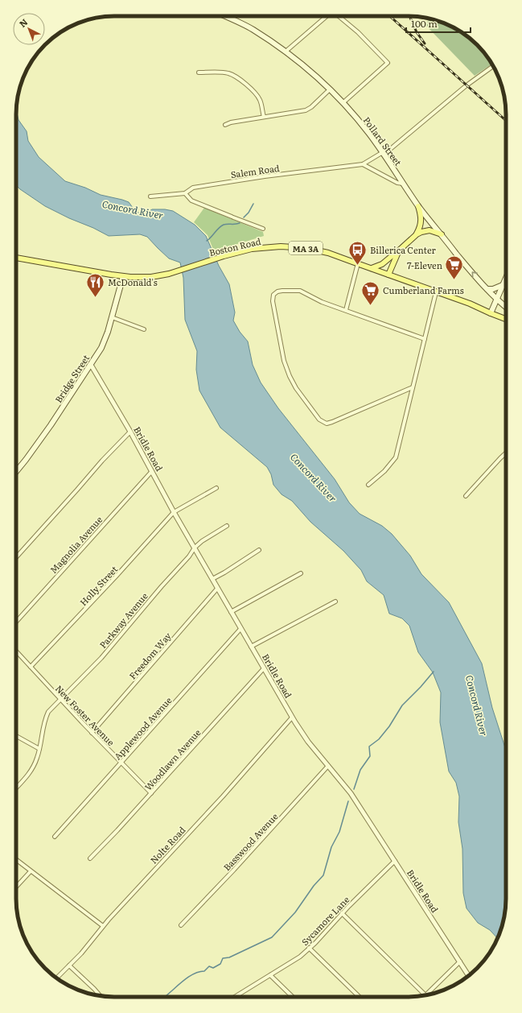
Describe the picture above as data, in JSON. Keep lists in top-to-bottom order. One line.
{"streets":{"main road":["Pollard Street","Boston Road","MA 3A","Bridge Street"],"street":["Salem Road","Bridle Road","Magnolia Avenue","Holly Street","Parkway Avenue","Freedom Way","New Foster Avenue","Applewood Avenue","Woodlawn Avenue","Basswood Avenue","Nolte Road","Sycamore Lane"]},"crossings":[["Pollard Street","Salem Road"],["Boston Road","Bridge Street"],["Bridge Street","Bridle Road"],["Bridle Road","Magnolia Avenue"],["Bridle Road","Holly Street"],["Bridle Road","Parkway Avenue"],["Bridle Road","Freedom Way"],["Bridle Road","Applewood Avenue"],["Bridle Road","Woodlawn Avenue"],["Bridle Road","Basswood Avenue"],["Bridle Road","Nolte Road"],["Bridle Road","Sycamore Lane"],["Holly Street","New Foster Avenue"],["Parkway Avenue","New Foster Avenue"],["Freedom Way","New Foster Avenue"],["New Foster Avenue","Applewood Avenue"],["New Foster Avenue","Woodlawn Avenue"]],"water":["Concord River"],"places":{"bus stop":["Billerica Center"],"supermarket":["7-Eleven","Cumberland Farms"],"restaurant":["McDonald's"]},"scale_bar":"100 m","north":"top left"}
